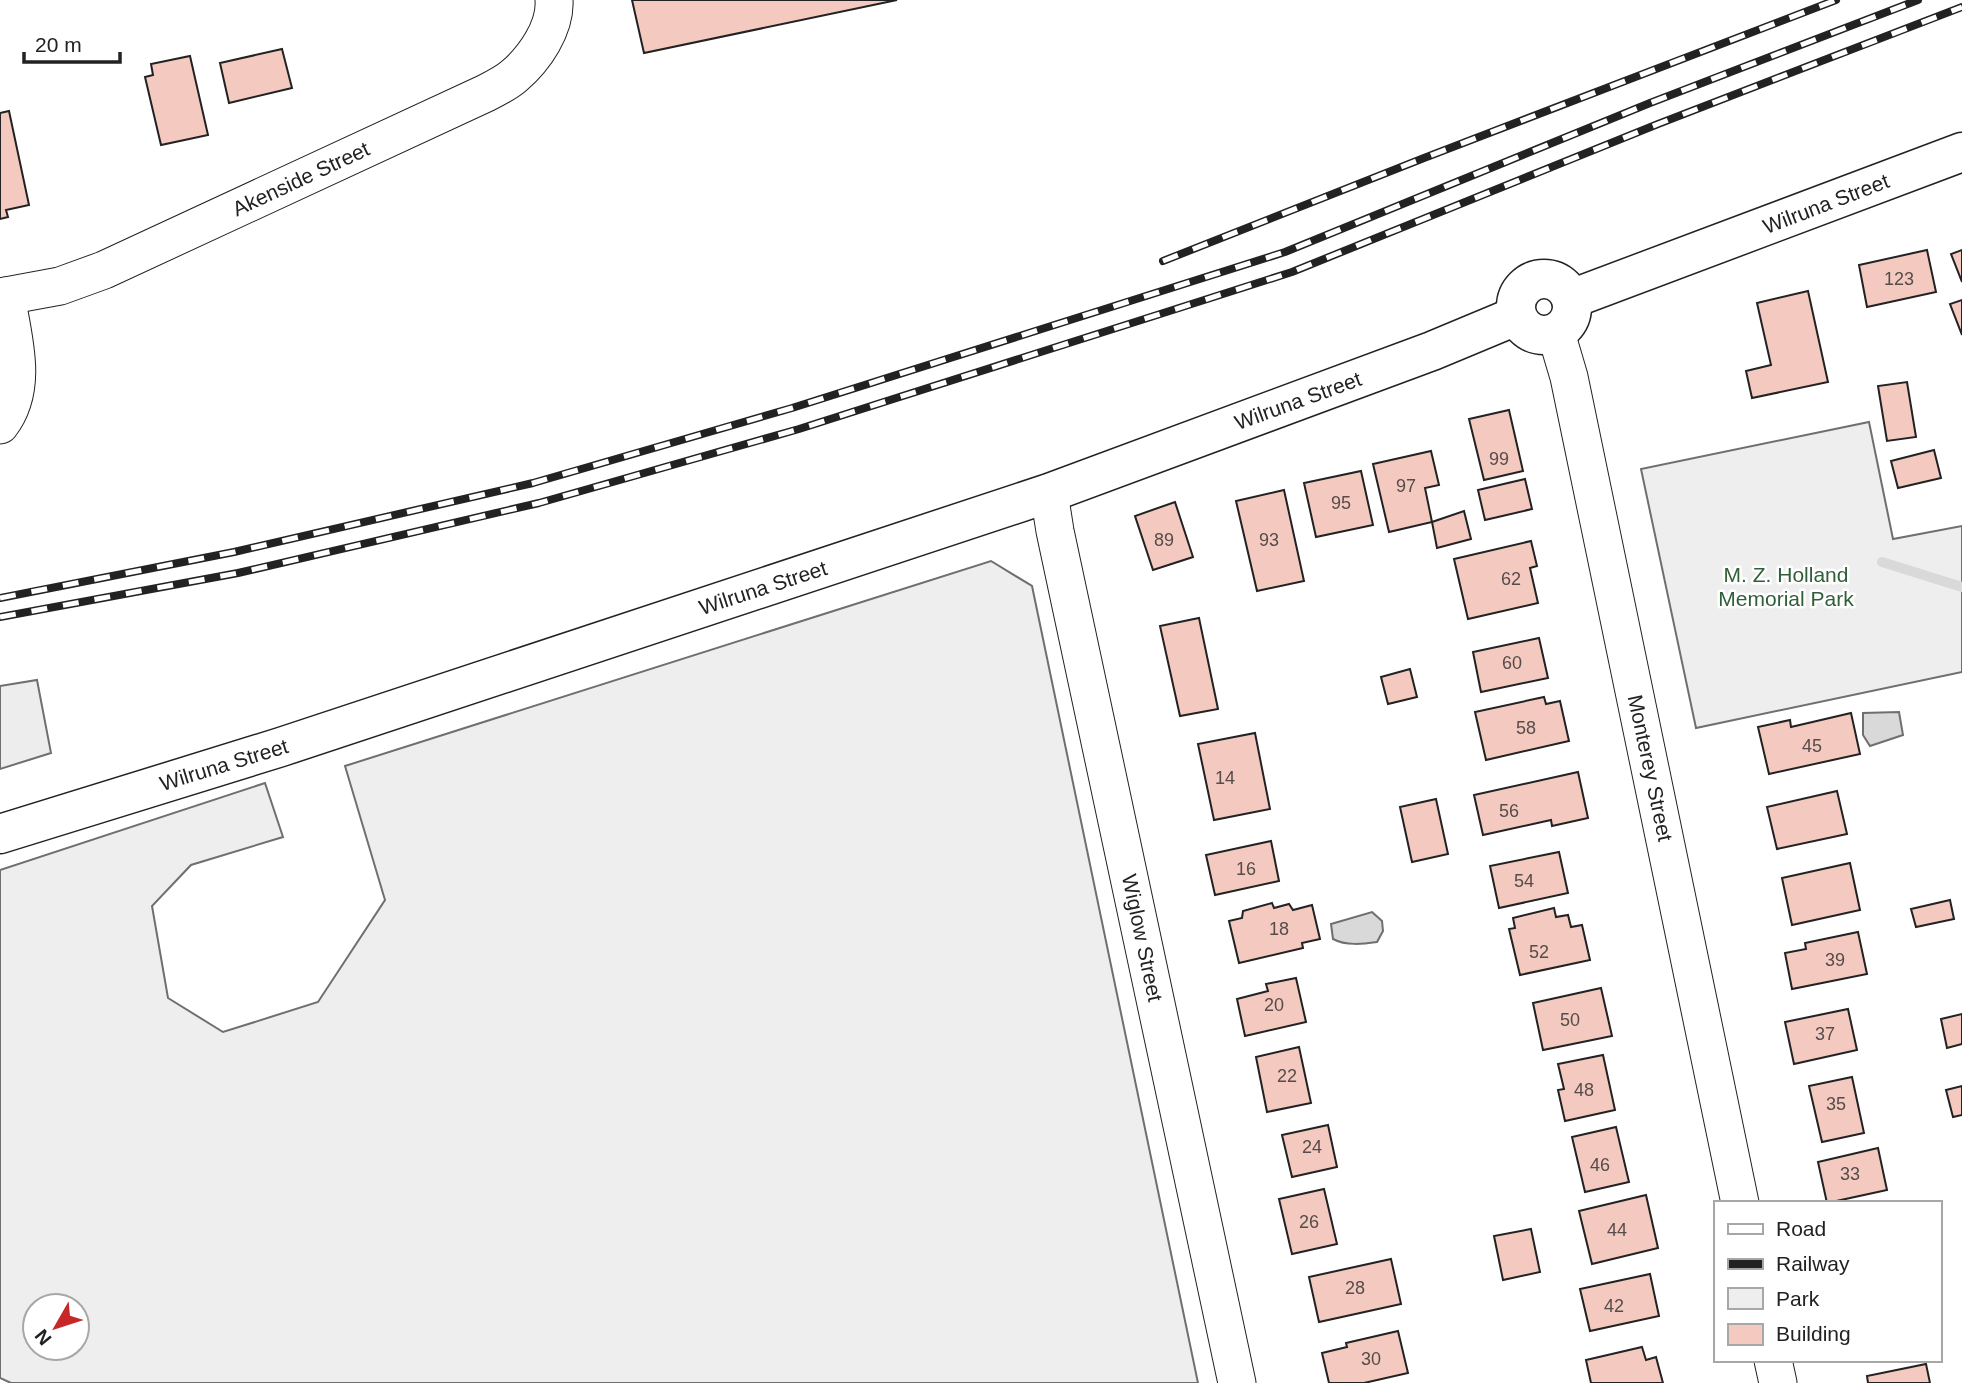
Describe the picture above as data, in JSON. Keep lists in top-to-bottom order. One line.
{"streets":{"main road":["Wilruna Street"],"street":["Akenside Street","Monterey Street","Wiglow Street"]},"crossings":[["Wilruna Street","Monterey Street"],["Wilruna Street","Wiglow Street"]],"parks":["M. Z. Holland Memorial Park"],"house_numbers":["123","99","97","95","89","93","62","60","58","45","14","56","16","54","18","52","39","20","50","37","22","48","35","24","46","33","26","44","28","42","30"],"legend":["Road","Railway","Park","Building"],"scale_bar":"20 m","north":"bottom left"}
